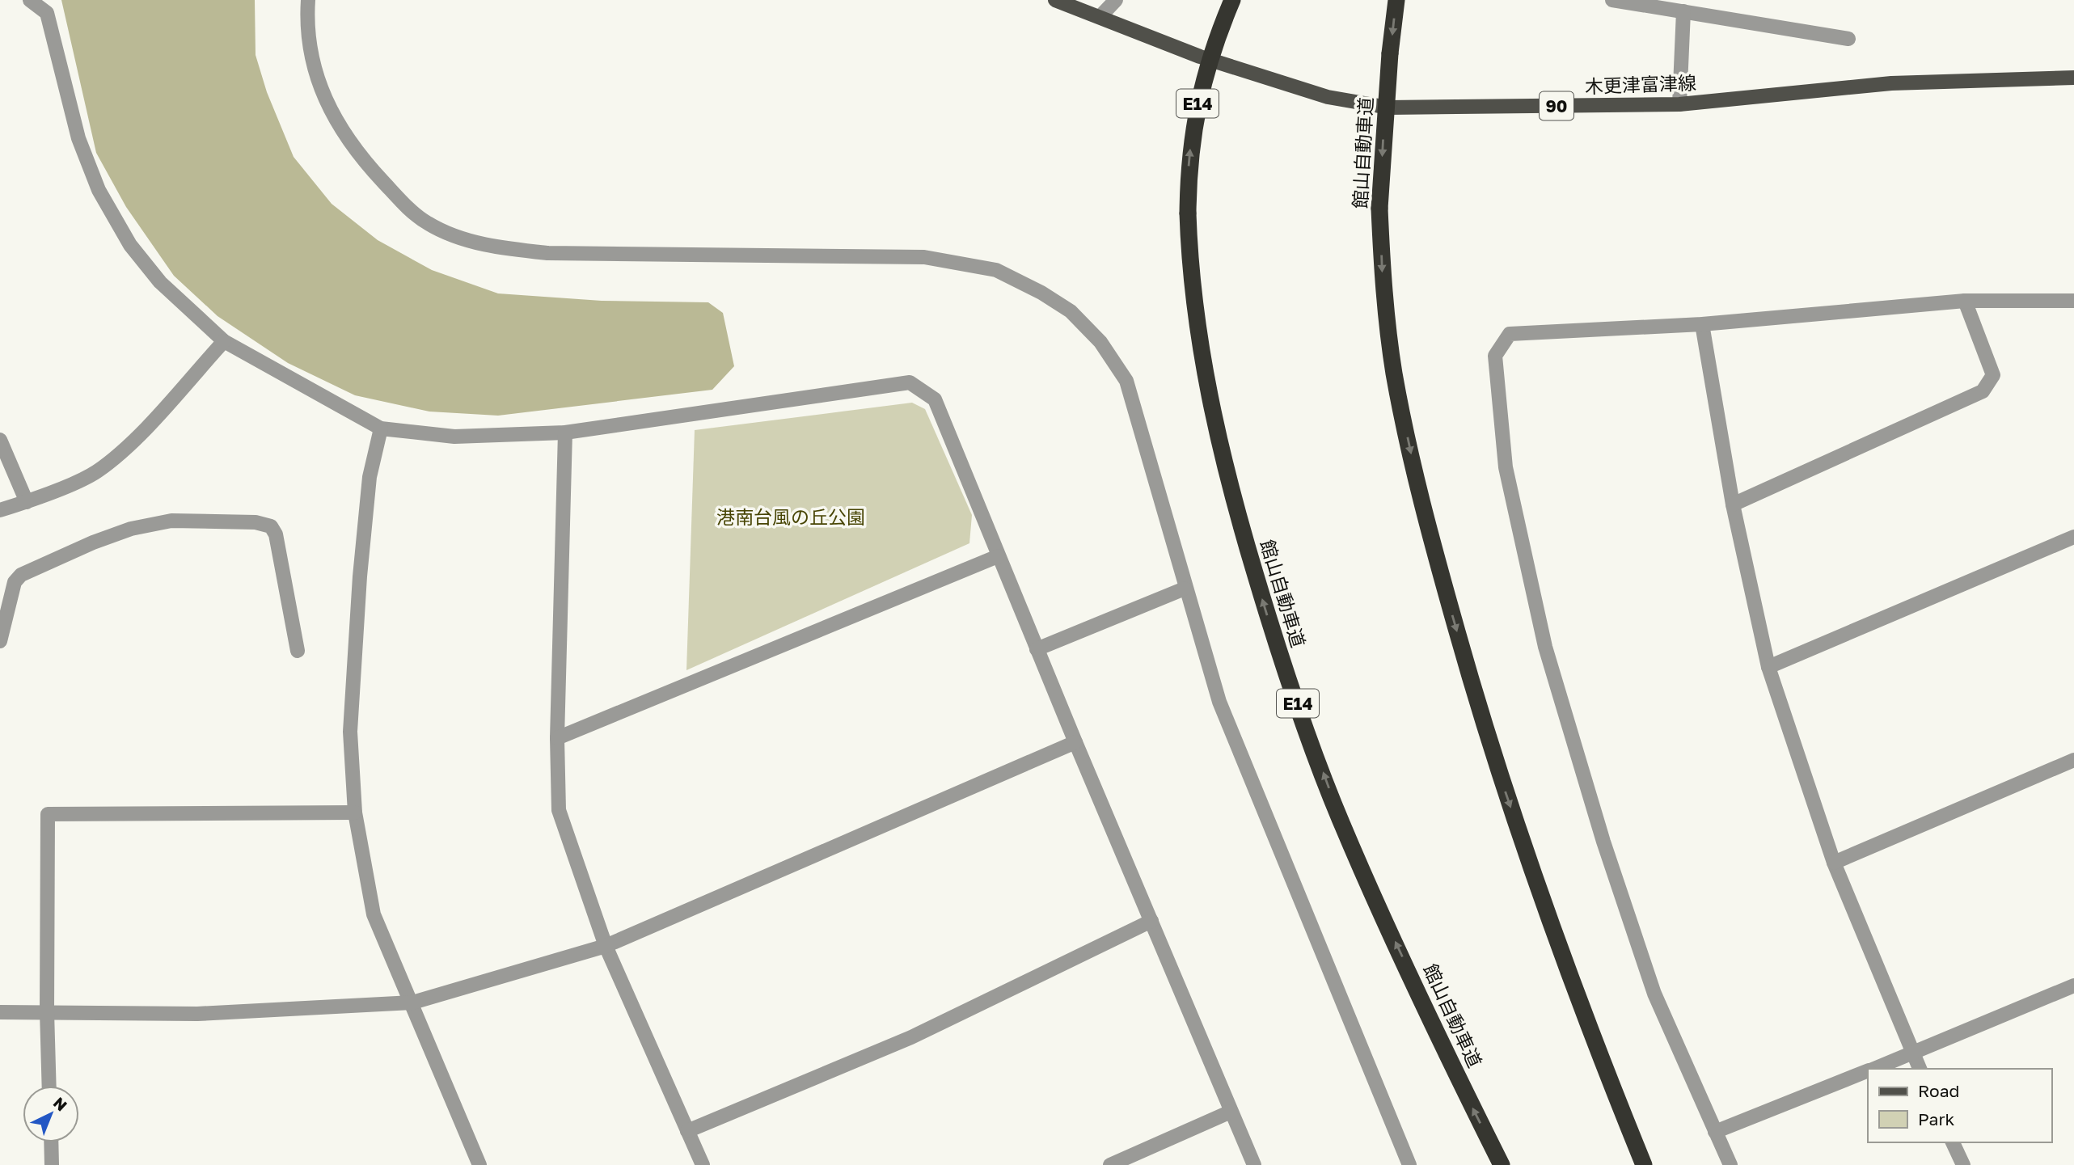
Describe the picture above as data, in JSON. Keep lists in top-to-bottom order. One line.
{"streets":{"highway":["E14","館山自動車道"],"main road":["木更津富津線","90"]},"parks":["港南台風の丘公園"],"legend":["Road","Park"],"north":"top right"}
